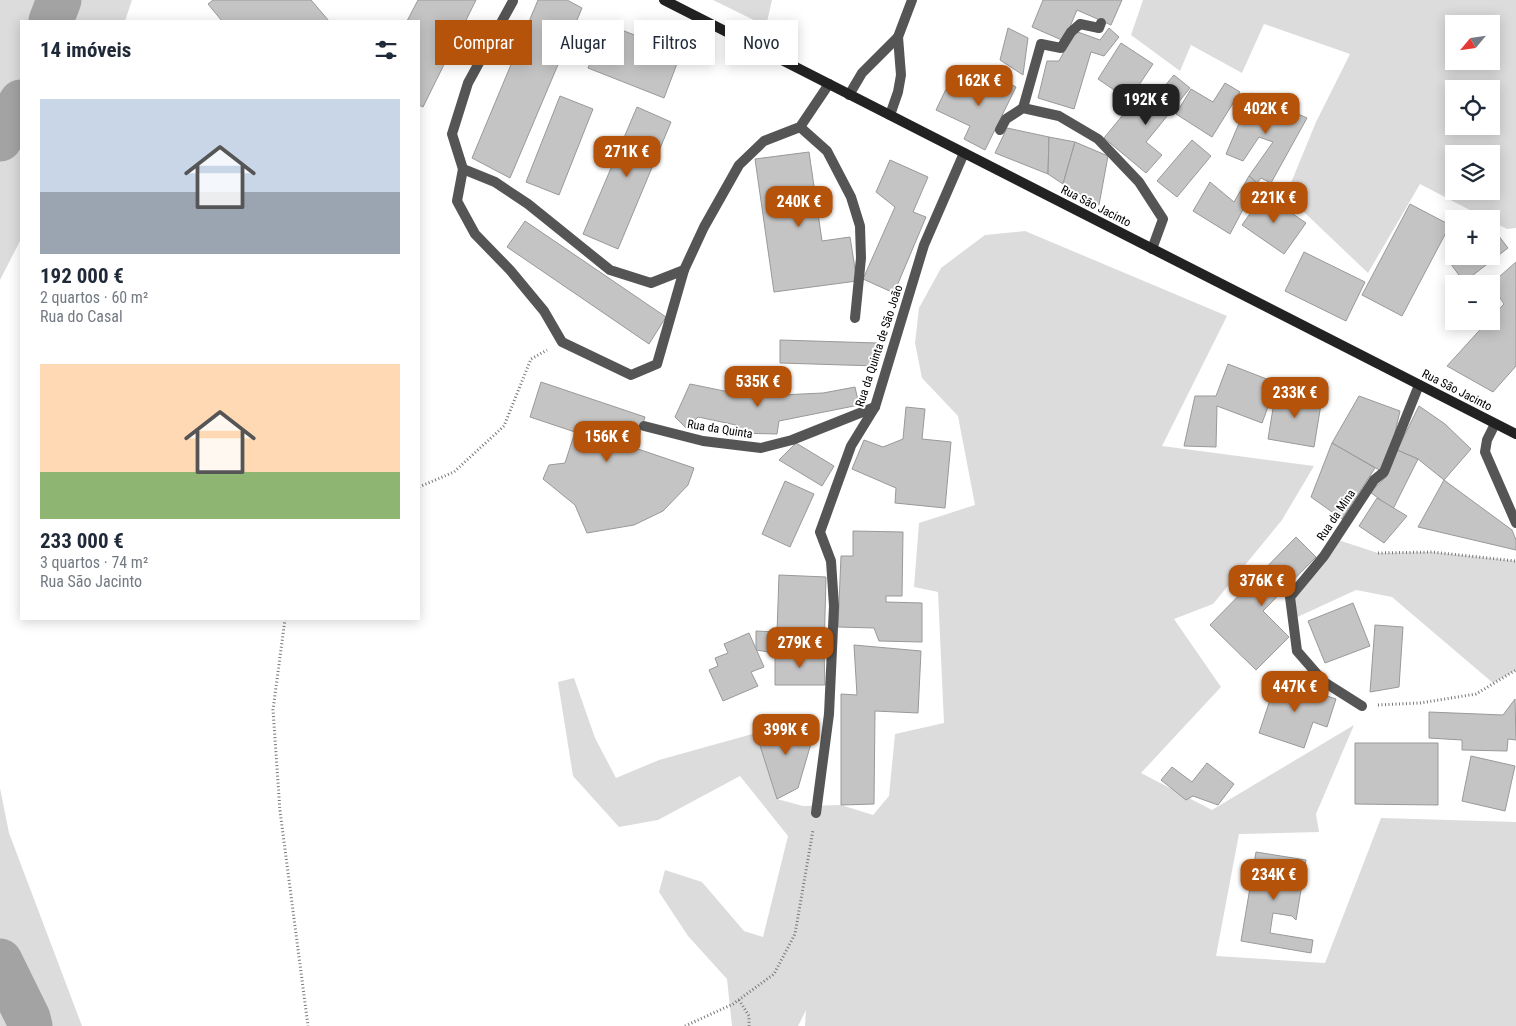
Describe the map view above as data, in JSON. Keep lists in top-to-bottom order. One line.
{"streets":{"main road":["Rua São Jacinto"],"street":["Rua da Quinta de São João","Rua da Quinta","Rua da Mina"]},"crossings":[["Rua São Jacinto","Rua da Quinta de São João"],["Rua São Jacinto","Rua da Mina"],["Rua da Quinta de São João","Rua da Quinta"]],"north":"bottom left","page":{"map_buttons":["+","−"],"chip":["Comprar","Alugar","Filtros","Novo"],"heading":"14 imóveis","price":["162K €","192K €","402K €","271K €","221K €","240K €","535K €","233K €","156K €","376K €","279K €","447K €","399K €","234K €"],"list":[{"name":"192 000 €","note":"2 quartos · 60 m² · Rua do Casal"},{"name":"233 000 €","note":"3 quartos · 74 m² · Rua São Jacinto"}]}}
